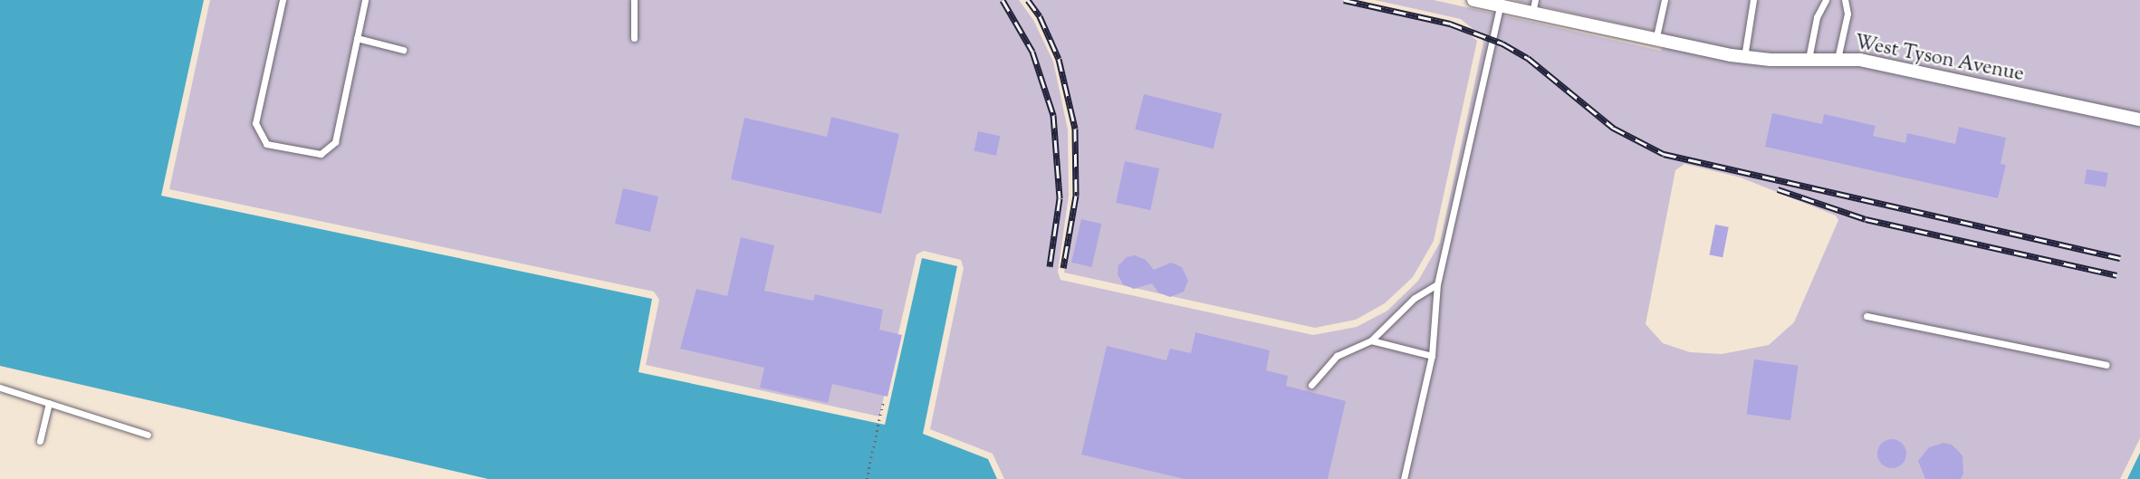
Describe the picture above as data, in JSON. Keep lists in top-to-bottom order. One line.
{"streets":{"street":["West Tyson Avenue"]}}
